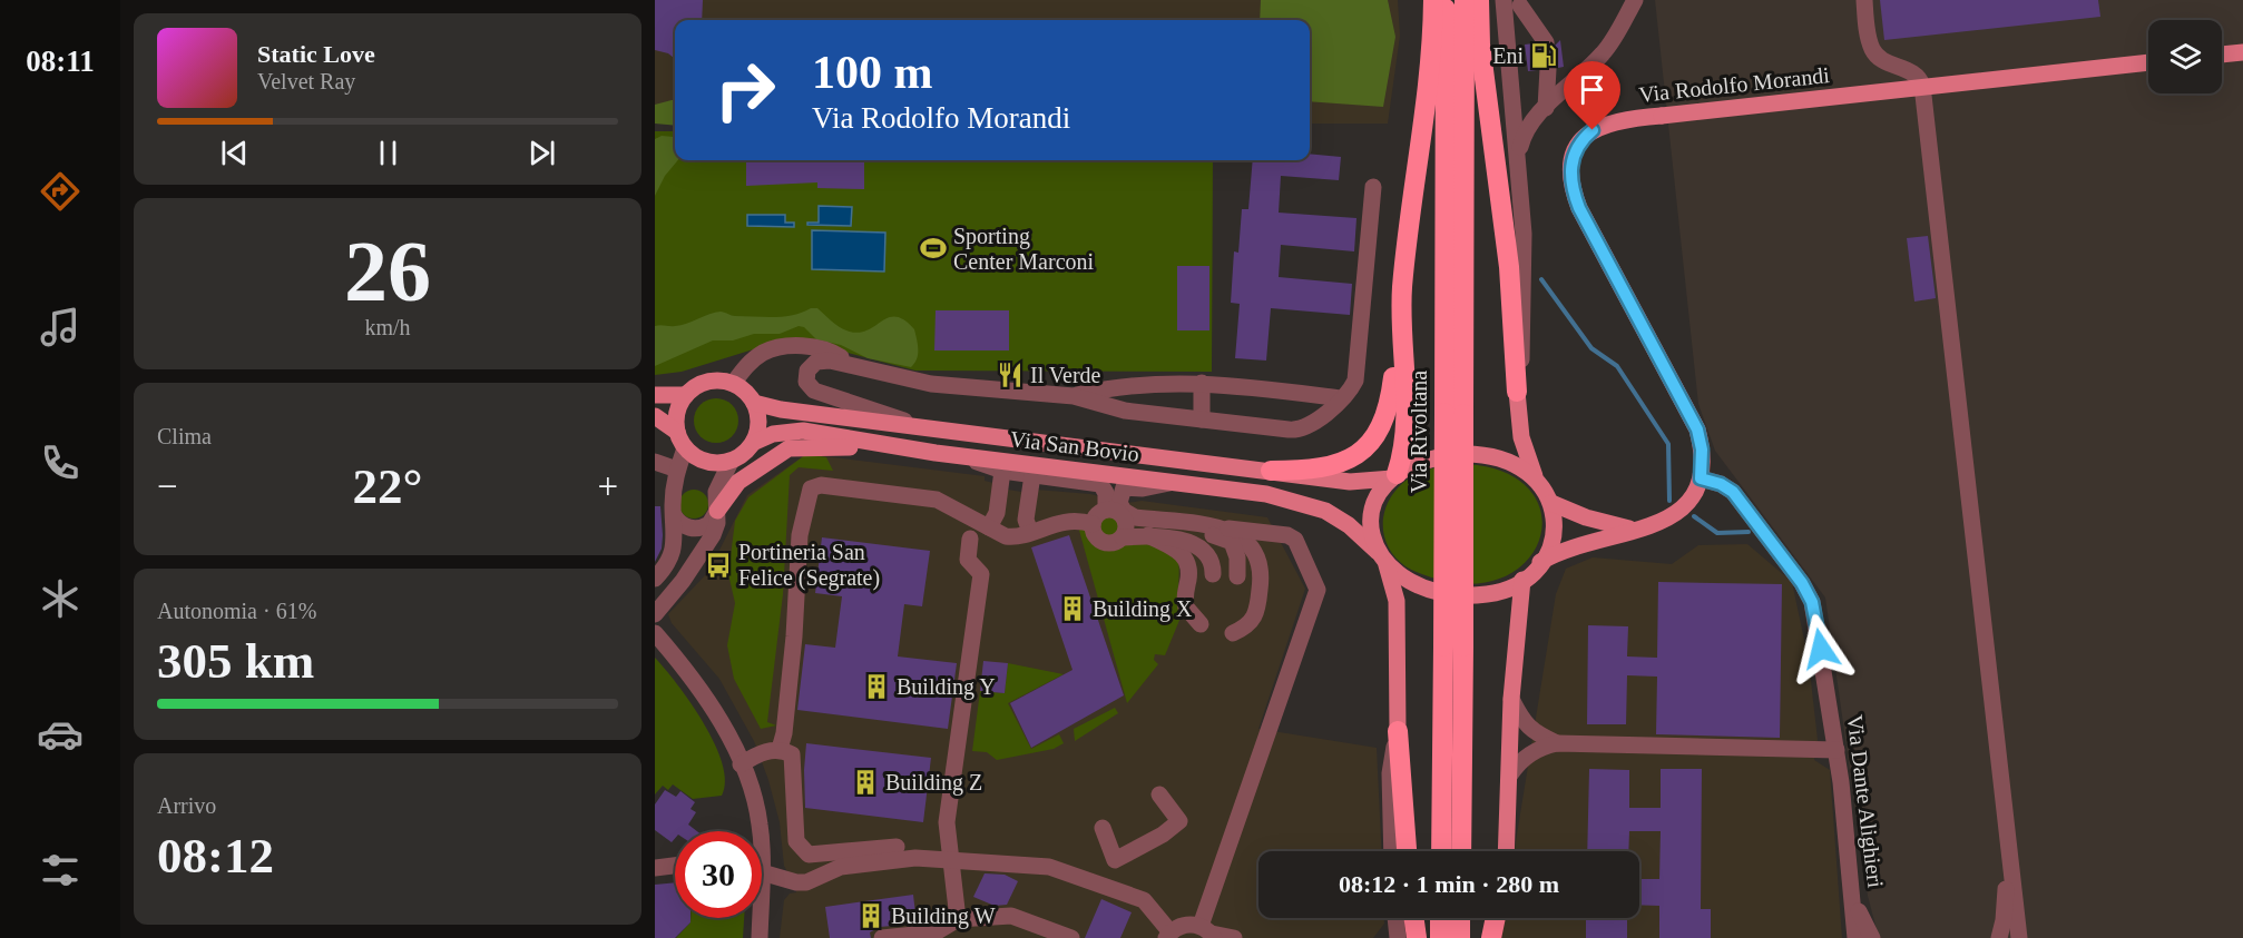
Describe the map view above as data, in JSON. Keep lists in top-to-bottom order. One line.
{"streets":{"highway":["Via Rivoltana"],"main road":["Via Rodolfo Morandi","Via San Bovio"],"street":["Via Dante Alighieri"]},"crossings":[["Via Rodolfo Morandi","Via San Bovio"],["Via Rodolfo Morandi","Via Dante Alighieri"]],"places":{"fuel station":["Eni"],"sports":["Sporting Center Marconi"],"restaurant":["Il Verde"],"bus stop":["Portineria San Felice (Segrate)"],"building":["Building X","Building Y","Building Z","Building W"]},"page":{"tabs":"08:11","turn":["100 m","Via Rodolfo Morandi"],"song":["Static Love","Velvet Ray"],"tile":[["26","km/h"],"Clima",["Autonomia · 61%","305 km"],["Arrivo","08:12"]],"heat":["−","22°","+"],"limit":"30","trip":"08:12 · 1 min · 280 m"}}
